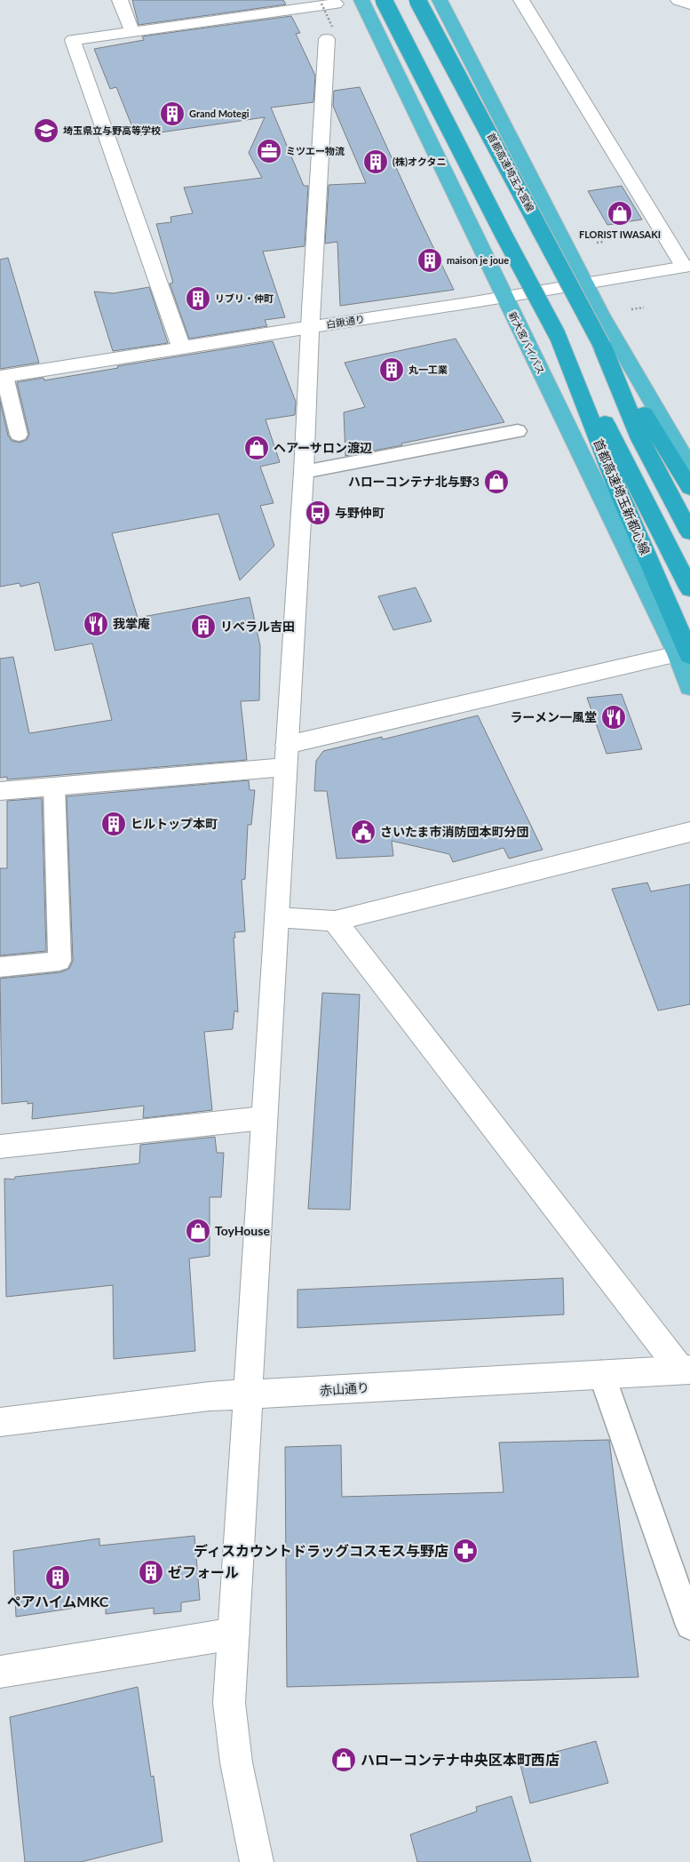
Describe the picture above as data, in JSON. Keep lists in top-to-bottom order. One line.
{"streets":{"highway":["首都高速埼玉大宮線","新大宮バイパス","首都高速埼玉新都心線"],"street":["白鍬通り","赤山通り"]},"crossings":[["白鍬通り","新大宮バイパス"],["新大宮バイパス","首都高速埼玉新都心線"]],"places":{"building":["Grand Motegi","(株)オクタニ","maison je joue","リブリ・仲町","丸一工業","リベラル吉田","ヒルトップ本町","ゼフォール","ペアハイムMKC"],"school or university":["埼玉県立与野高等学校"],"office":["ミツエー物流"],"shop":["FLORIST IWASAKI","ヘアーサロン渡辺","ハローコンテナ北与野3","ToyHouse","ハローコンテナ中央区本町西店"],"bus stop":["与野仲町"],"restaurant":["我掌庵","ラーメン一風堂"],"public building":["さいたま市消防団本町分団"],"pharmacy":["ディスカウントドラッグコスモス与野店"]}}
